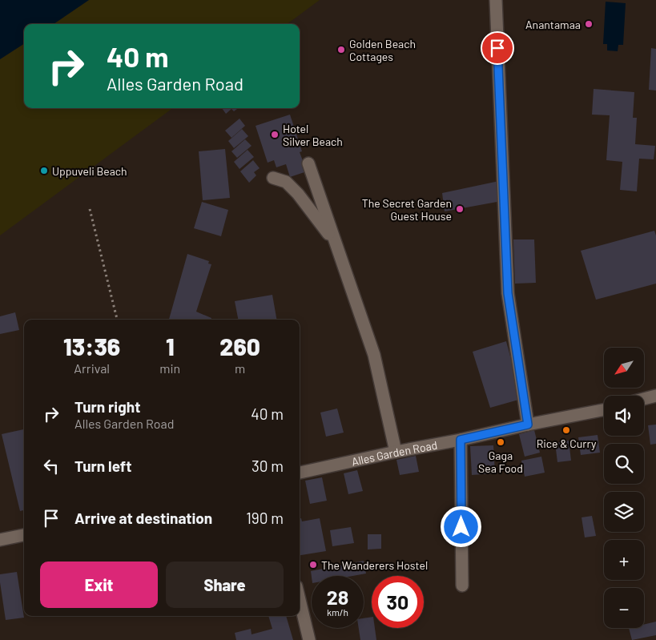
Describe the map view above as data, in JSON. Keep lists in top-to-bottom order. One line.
{"streets":{"street":["Alles Garden Road"]},"places":["Anantamaa","Golden Beach Cottages","Hotel Silver Beach","Uppuveli Beach","The Secret Garden Guest House","Rice & Curry","Gaga Sea Food","The Wanderers Hostel"],"north":"bottom left","page":{"turn":["40 m","Alles Garden Road"],"eta":["13:36","Arrival","1","min","260","m"],"map_buttons":["+","−"],"list":[{"name":"Turn right","note":"Alles Garden Road","value":"40 m"},{"name":"Turn left","value":"30 m"},{"name":"Arrive at destination","value":"190 m"}],"buttons":["Exit","Share"],"speed":"28 km/h","limit":"30"}}
